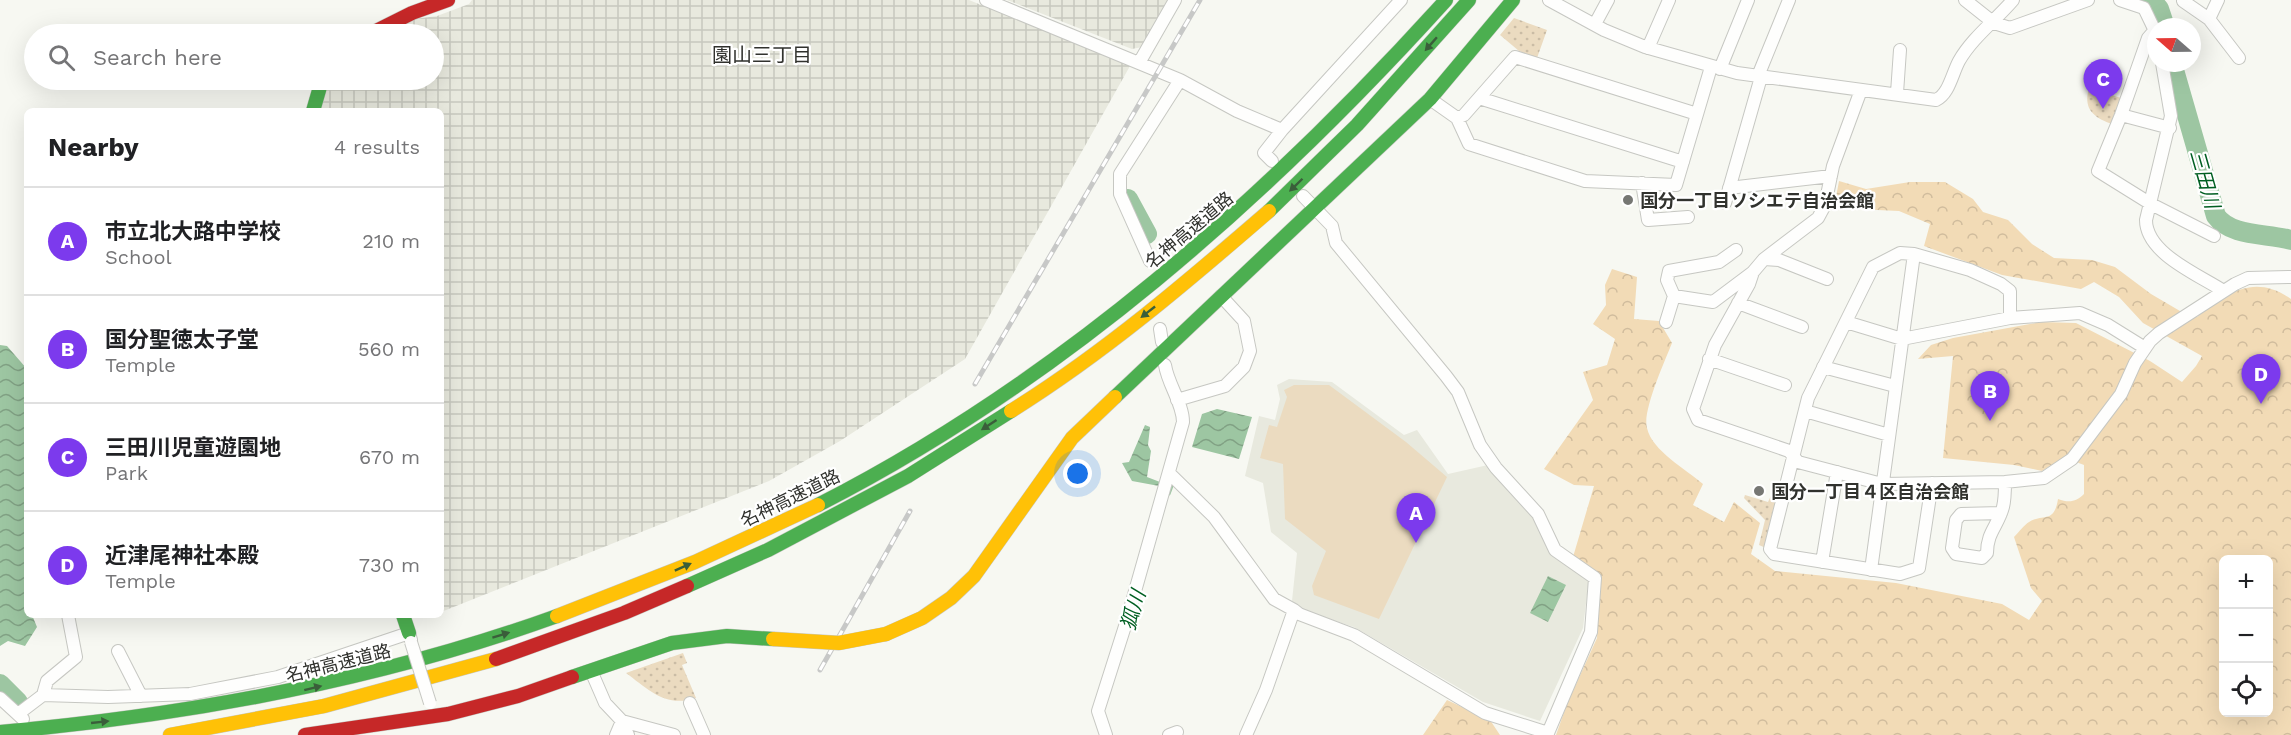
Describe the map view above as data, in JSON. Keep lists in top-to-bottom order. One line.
{"streets":{"main road":["名神高速道路"]},"districts":["園山三丁目"],"water":["三田川","狐川"],"places":["国分一丁目ソシエテ自治会館","国分一丁目４区自治会館"],"north":"left","page":{"search":"Search here","pins":["C","D","B","A"],"heading":["Nearby","4 results"],"list":[{"mark":"A","name":"市立北大路中学校","note":"School","value":"210 m"},{"mark":"B","name":"国分聖徳太子堂","note":"Temple","value":"560 m"},{"mark":"C","name":"三田川児童遊園地","note":"Park","value":"670 m"},{"mark":"D","name":"近津尾神社本殿","note":"Temple","value":"730 m"}],"map_buttons":["+","−"]}}
